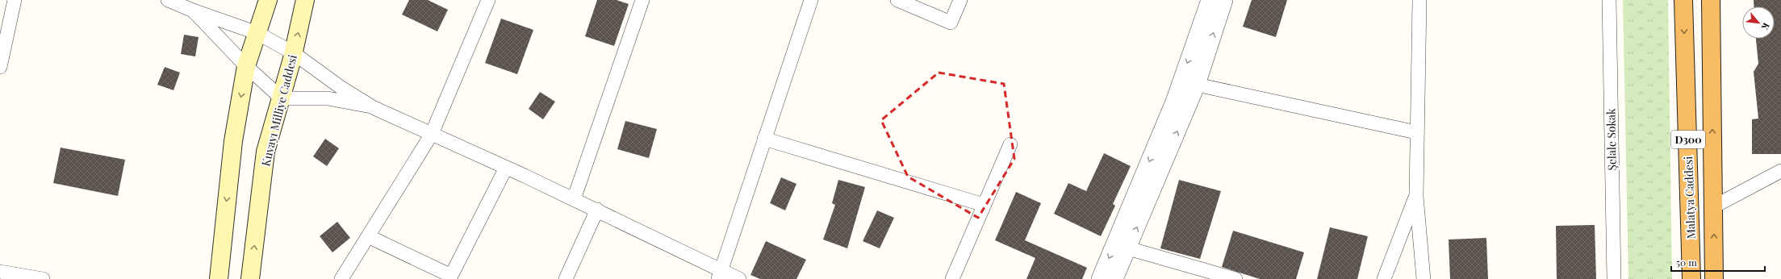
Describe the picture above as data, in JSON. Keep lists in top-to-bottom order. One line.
{"streets":{"highway":["D300","Malatya Caddesi"],"main road":["Kuvayı Milliye Caddesi"],"street":["Şelale Sokak"]},"scale_bar":"50 m","north":"bottom right"}
